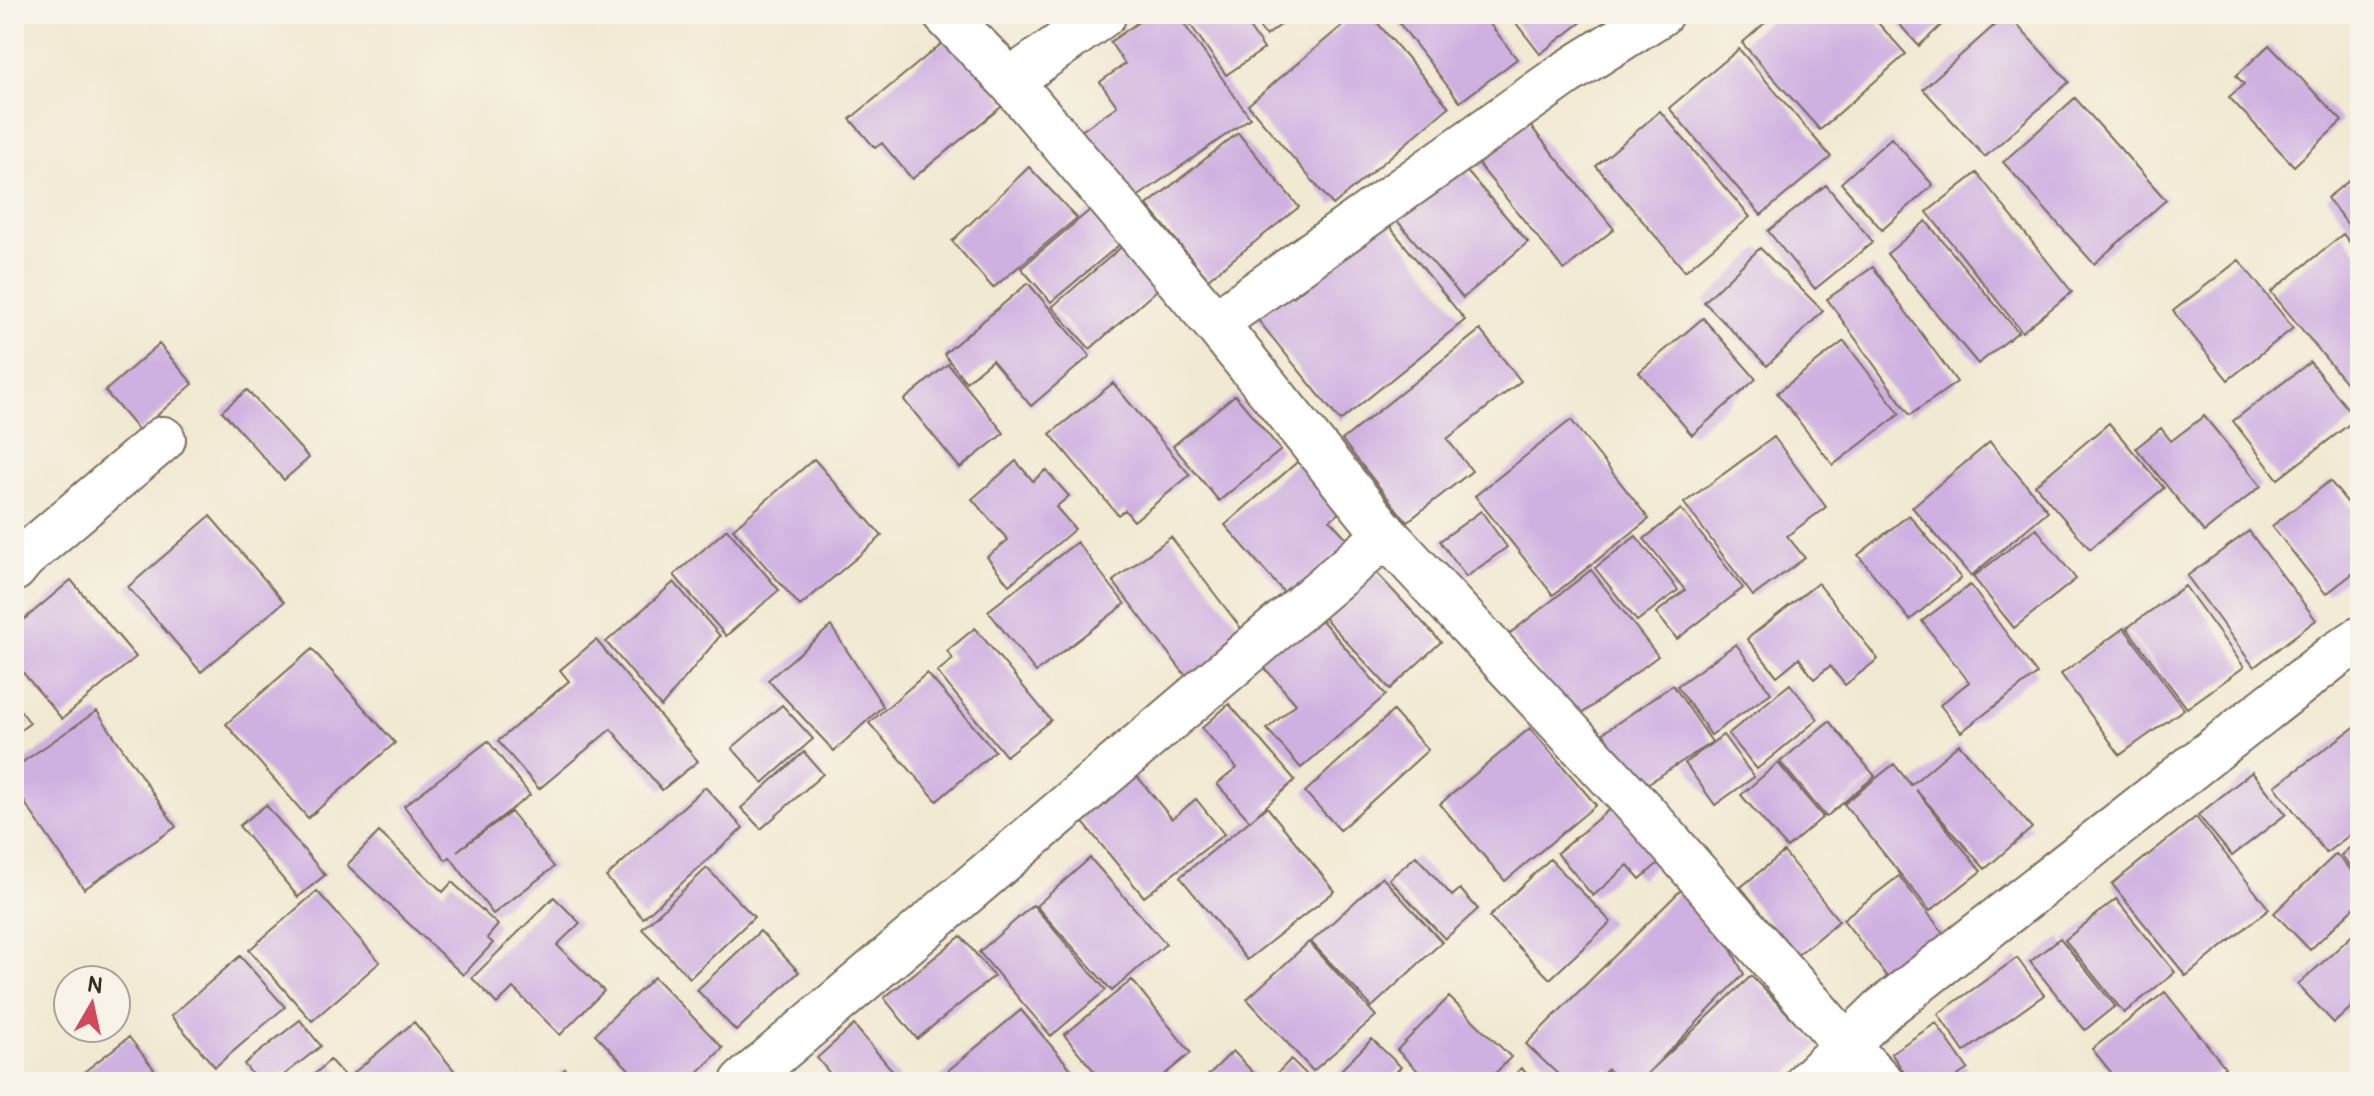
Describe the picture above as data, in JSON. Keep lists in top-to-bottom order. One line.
{"north":"top"}
